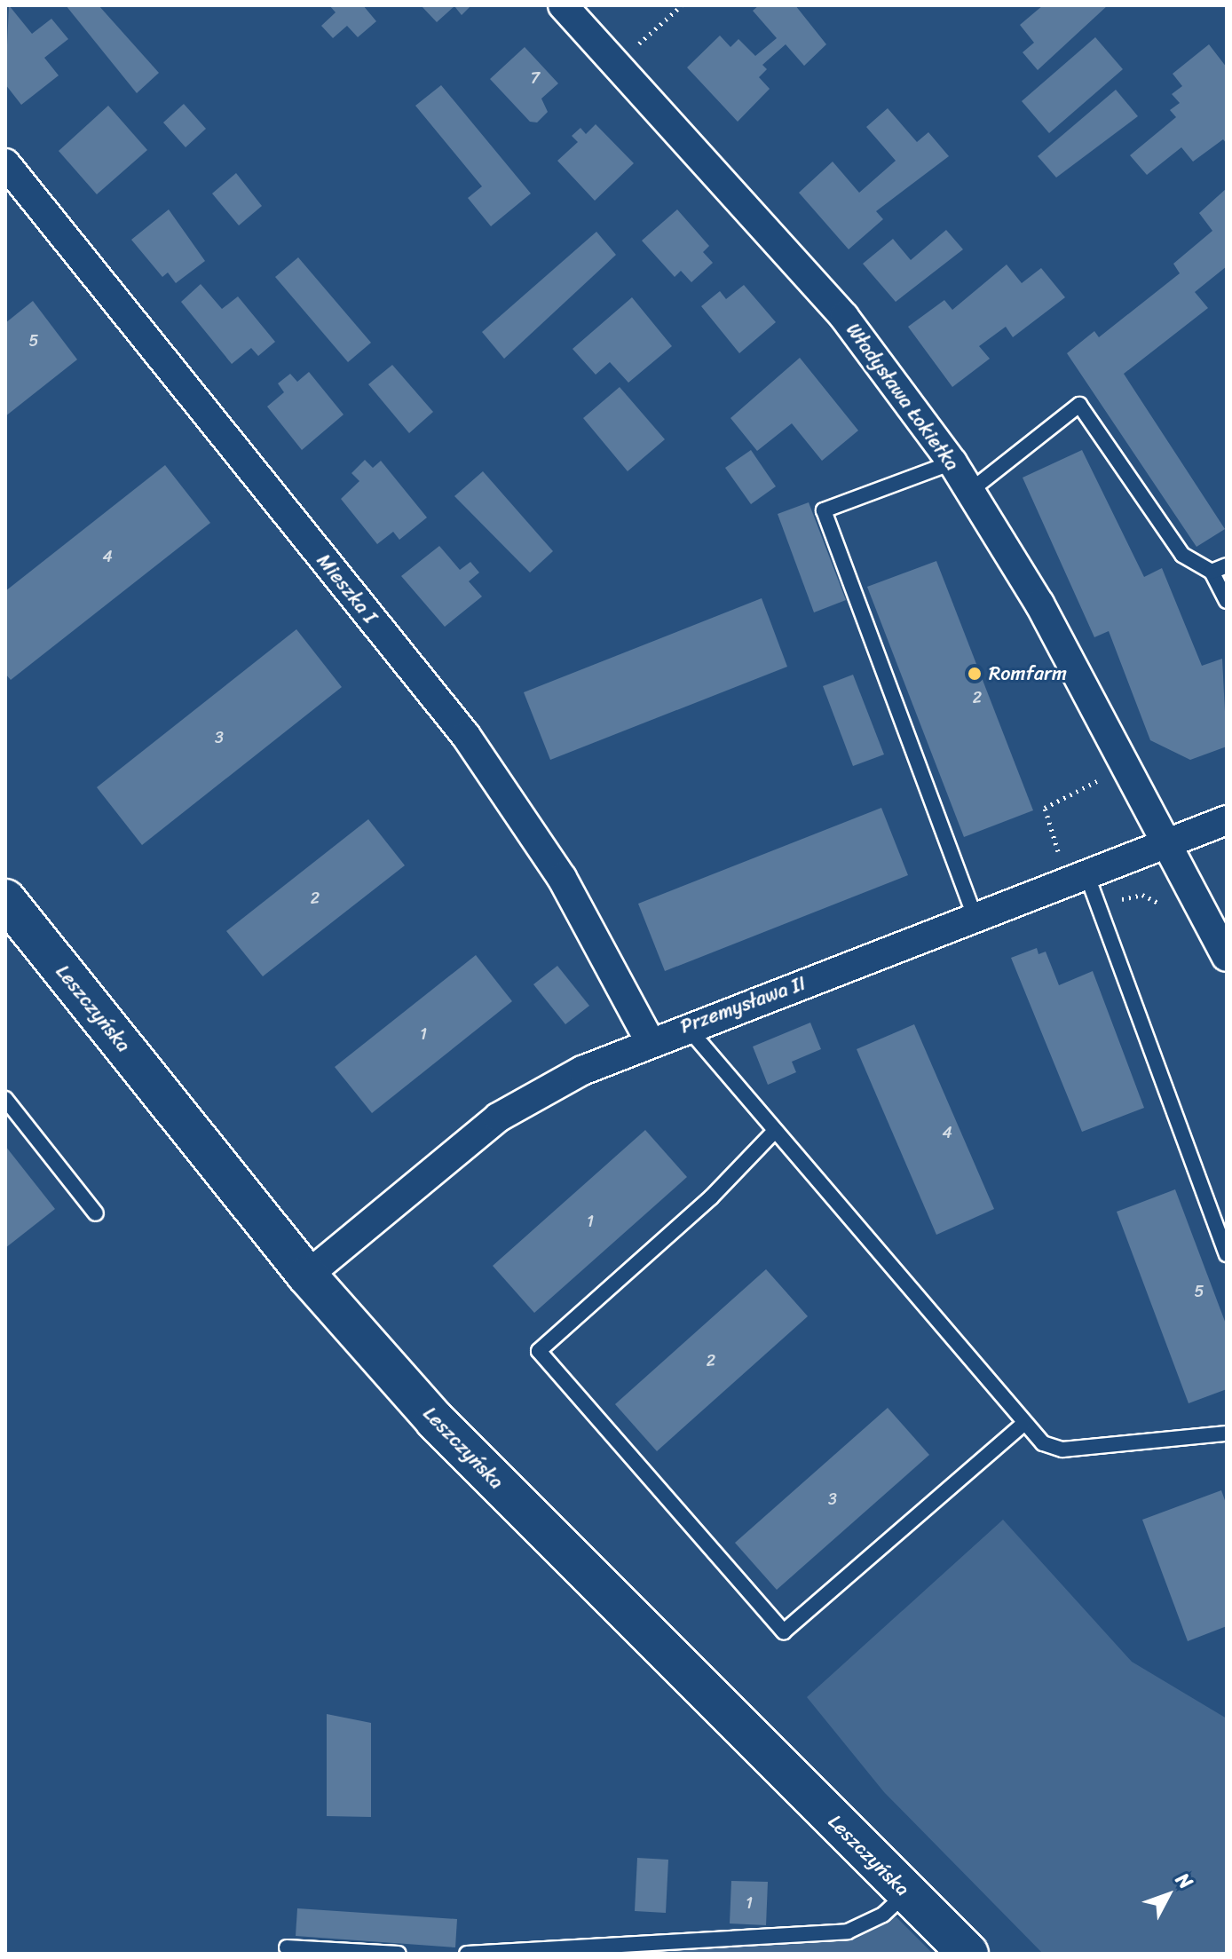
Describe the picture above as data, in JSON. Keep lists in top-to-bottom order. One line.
{"streets":{"street":["Władysława Łokietka","Mieszka I","Przemysława II","Leszczyńska"]},"crossings":[["Władysława Łokietka","Przemysława II"],["Mieszka I","Przemysława II"],["Przemysława II","Leszczyńska"]],"places":["Romfarm"],"house_numbers":["7","5","4","2","3","2","1","4","1","5","2","3","1"],"north":"top right"}
